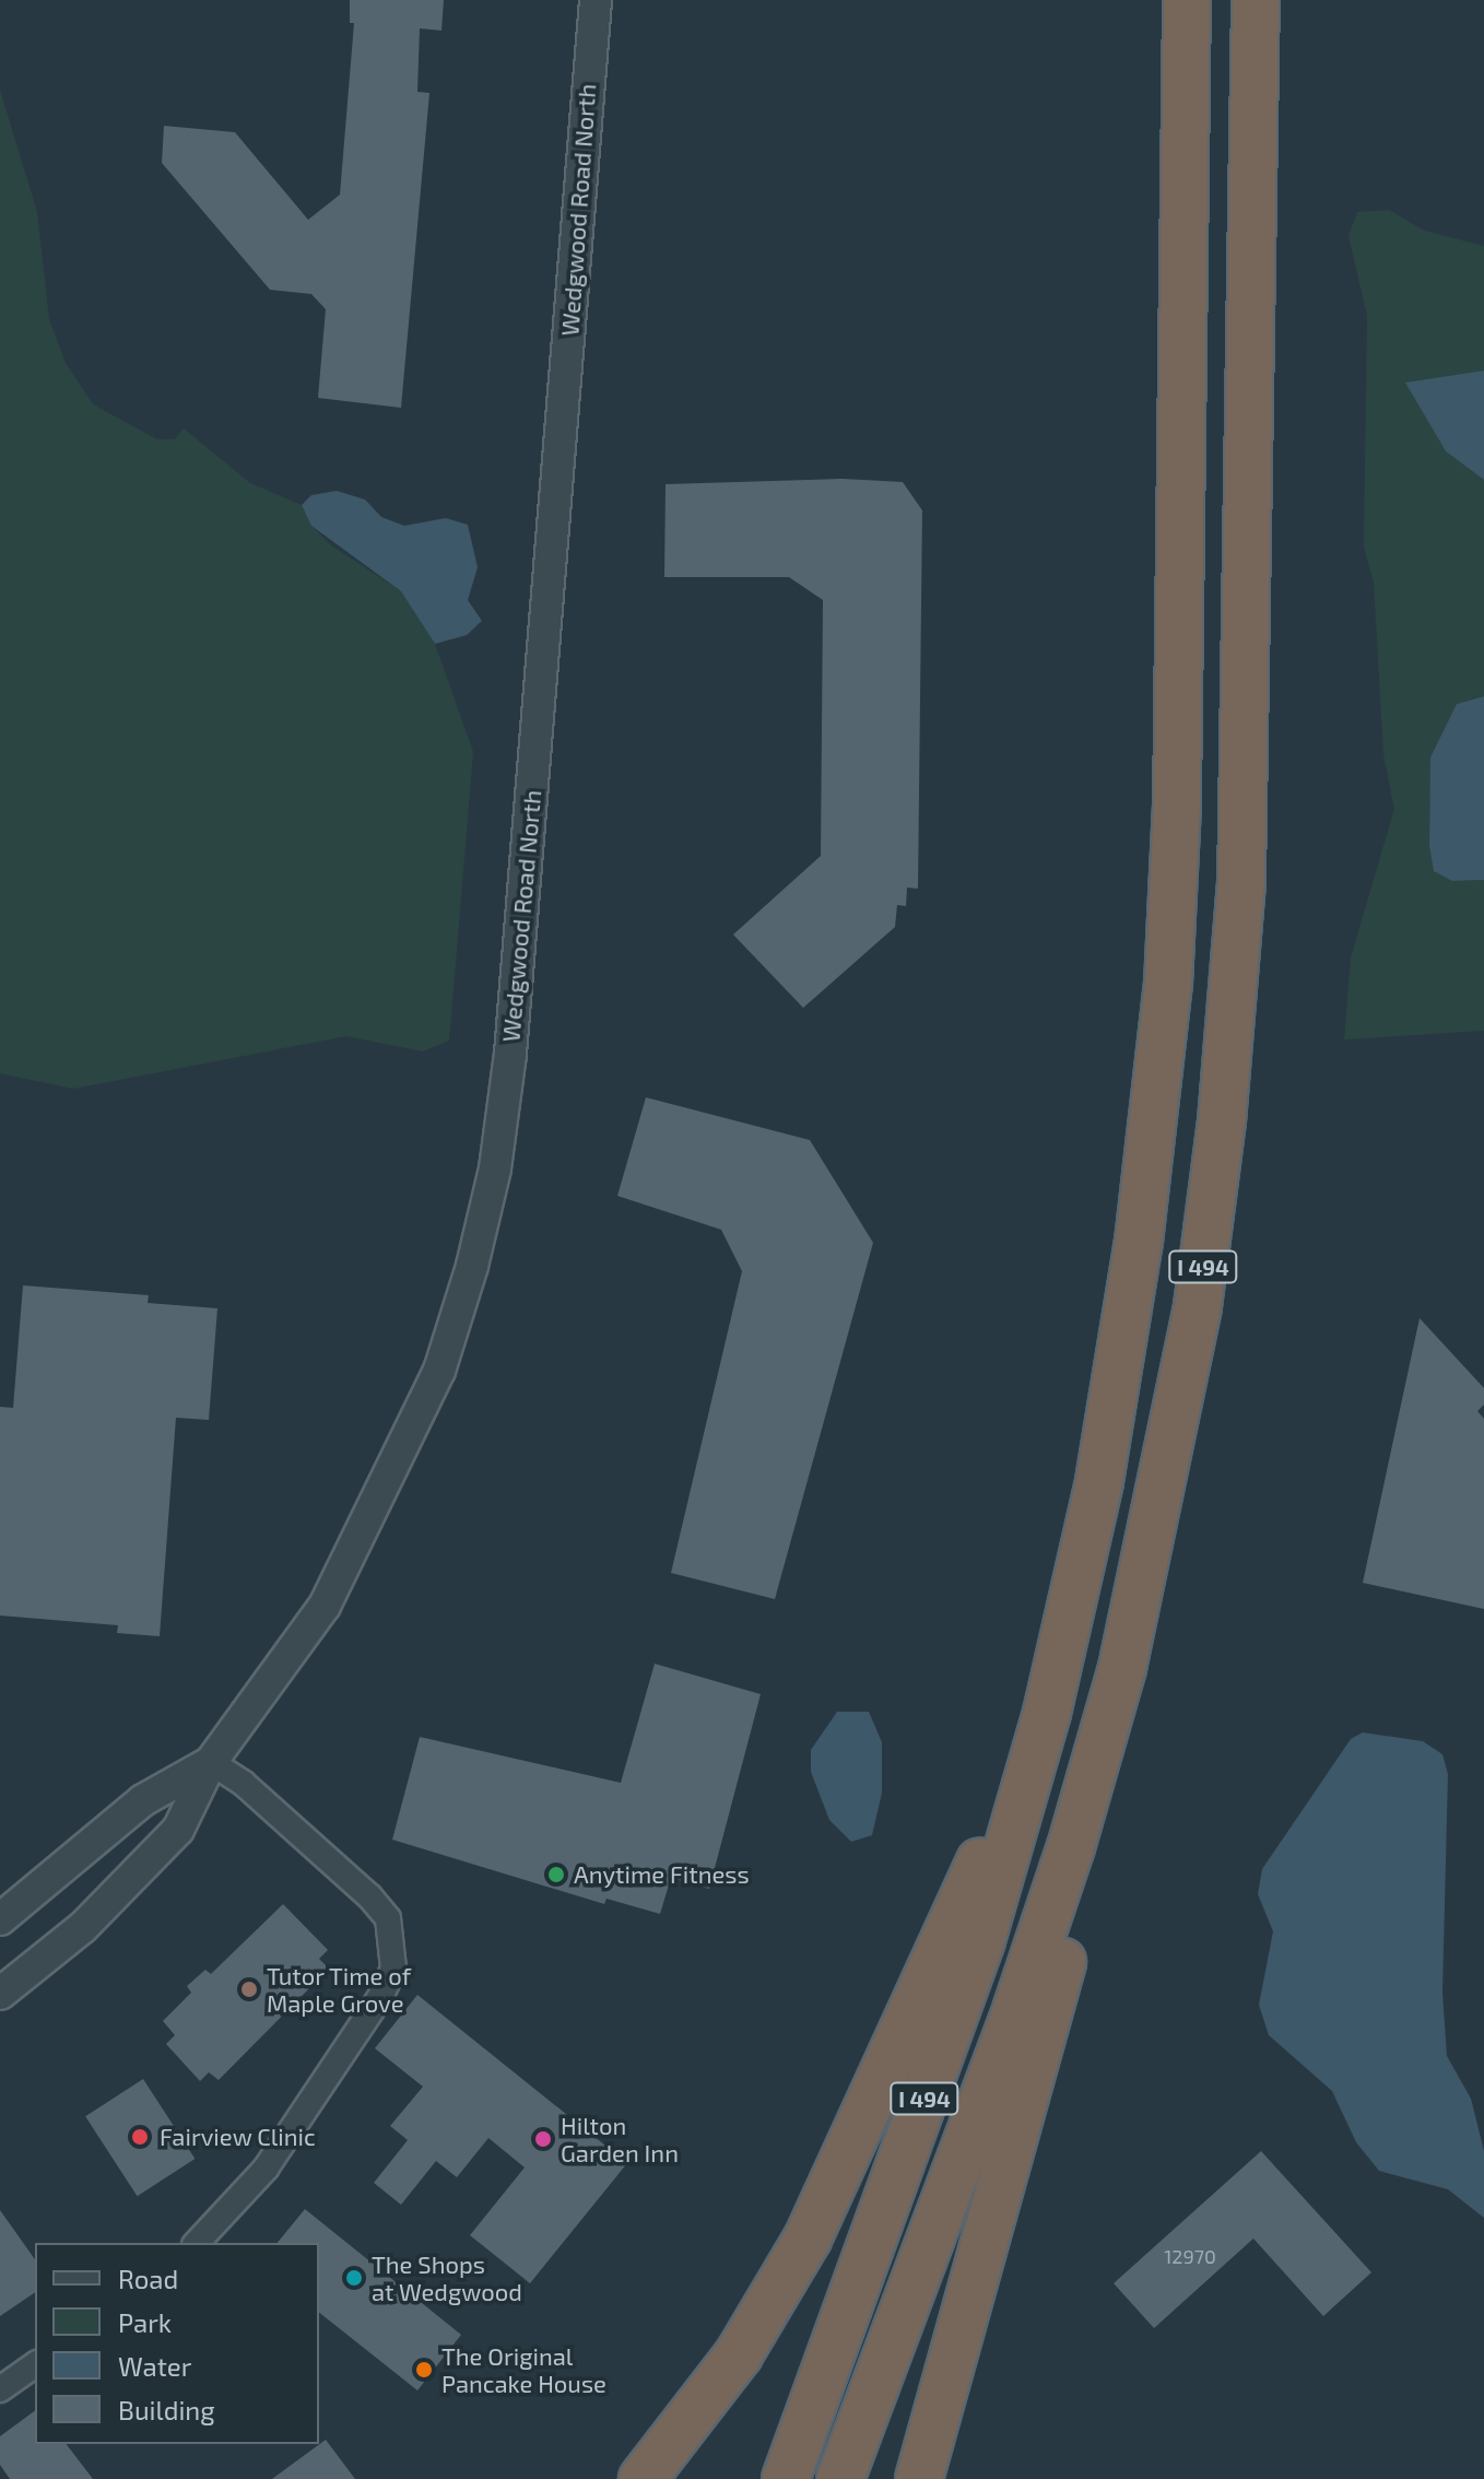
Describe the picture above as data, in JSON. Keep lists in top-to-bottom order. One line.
{"streets":{"highway":["I 494"],"street":["Wedgwood Road North"]},"places":["Anytime Fitness","Tutor Time of Maple Grove","Fairview Clinic","Hilton Garden Inn","The Shops at Wedgwood","The Original Pancake House"],"house_numbers":["12970"],"legend":["Road","Park","Water","Building"]}
